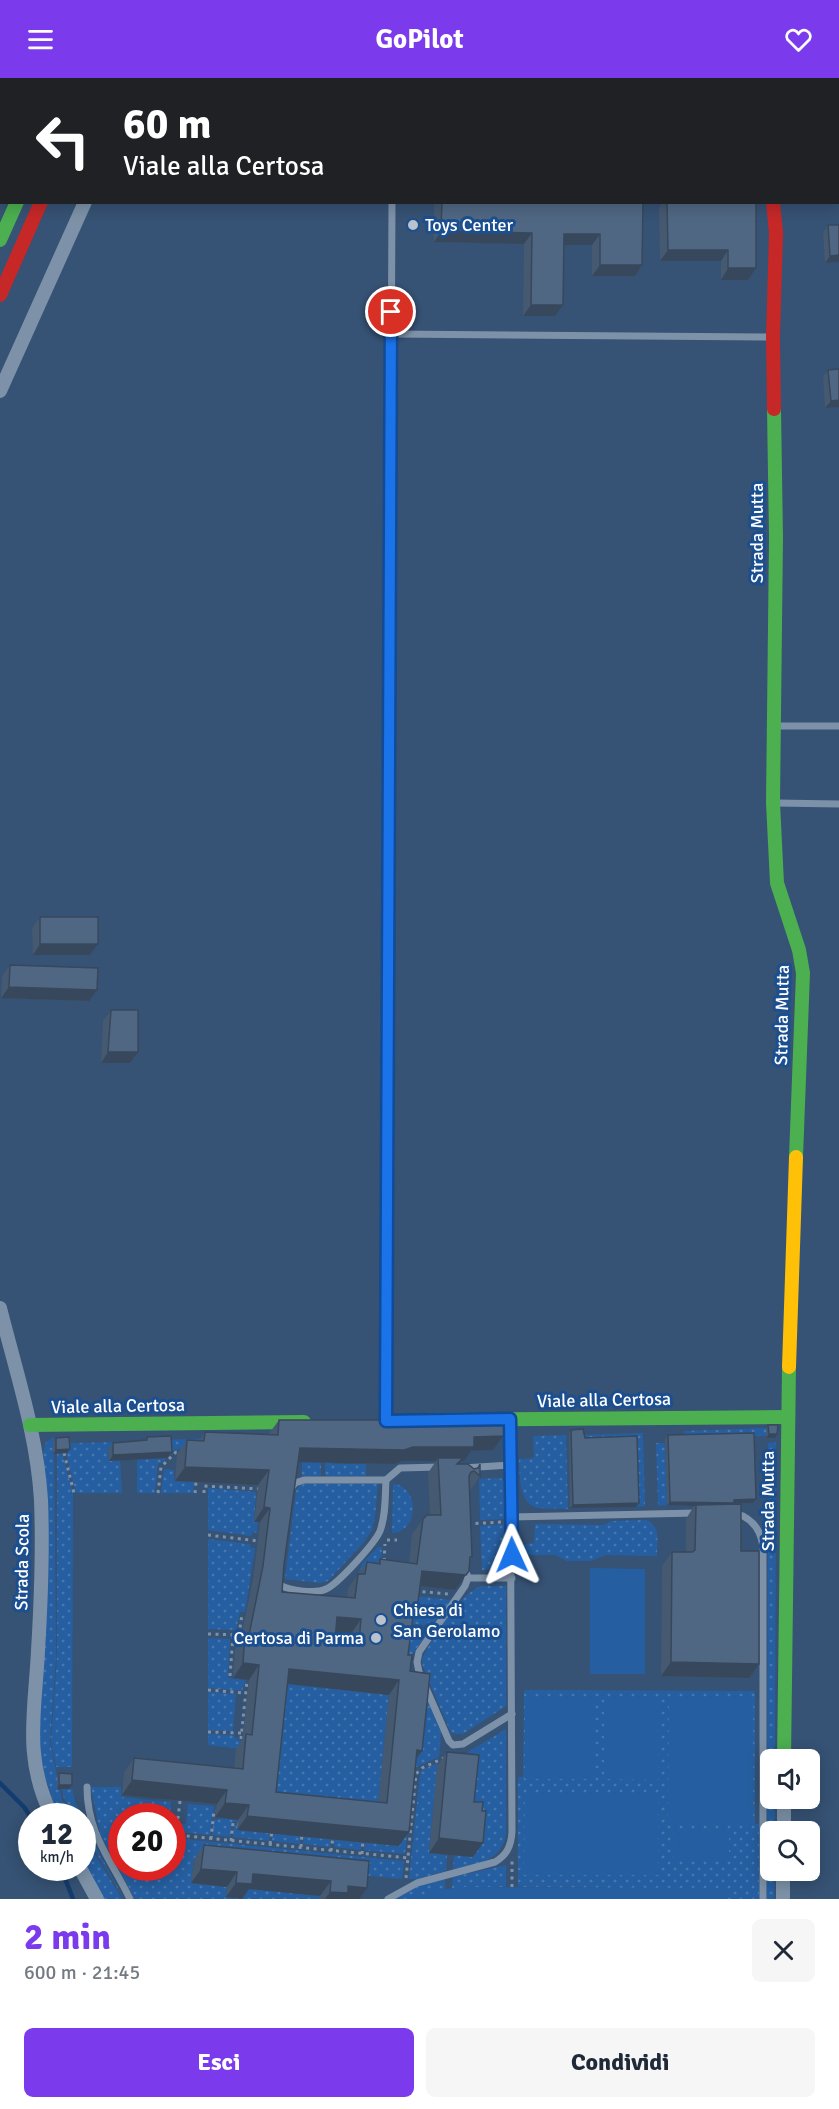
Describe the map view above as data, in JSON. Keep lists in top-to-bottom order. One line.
{"streets":{"main road":["Strada Mutta","Viale alla Certosa"],"street":["Strada Scola"]},"crossings":[["Strada Mutta","Viale alla Certosa"],["Viale alla Certosa","Strada Scola"]],"places":["Toys Center","Chiesa di San Gerolamo","Certosa di Parma"],"page":{"header":"GoPilot","turn":["60 m","Viale alla Certosa"],"speed":"12 km/h","limit":"20","heading":["2 min","600 m · 21:45"],"buttons":["Esci","Condividi"]}}
